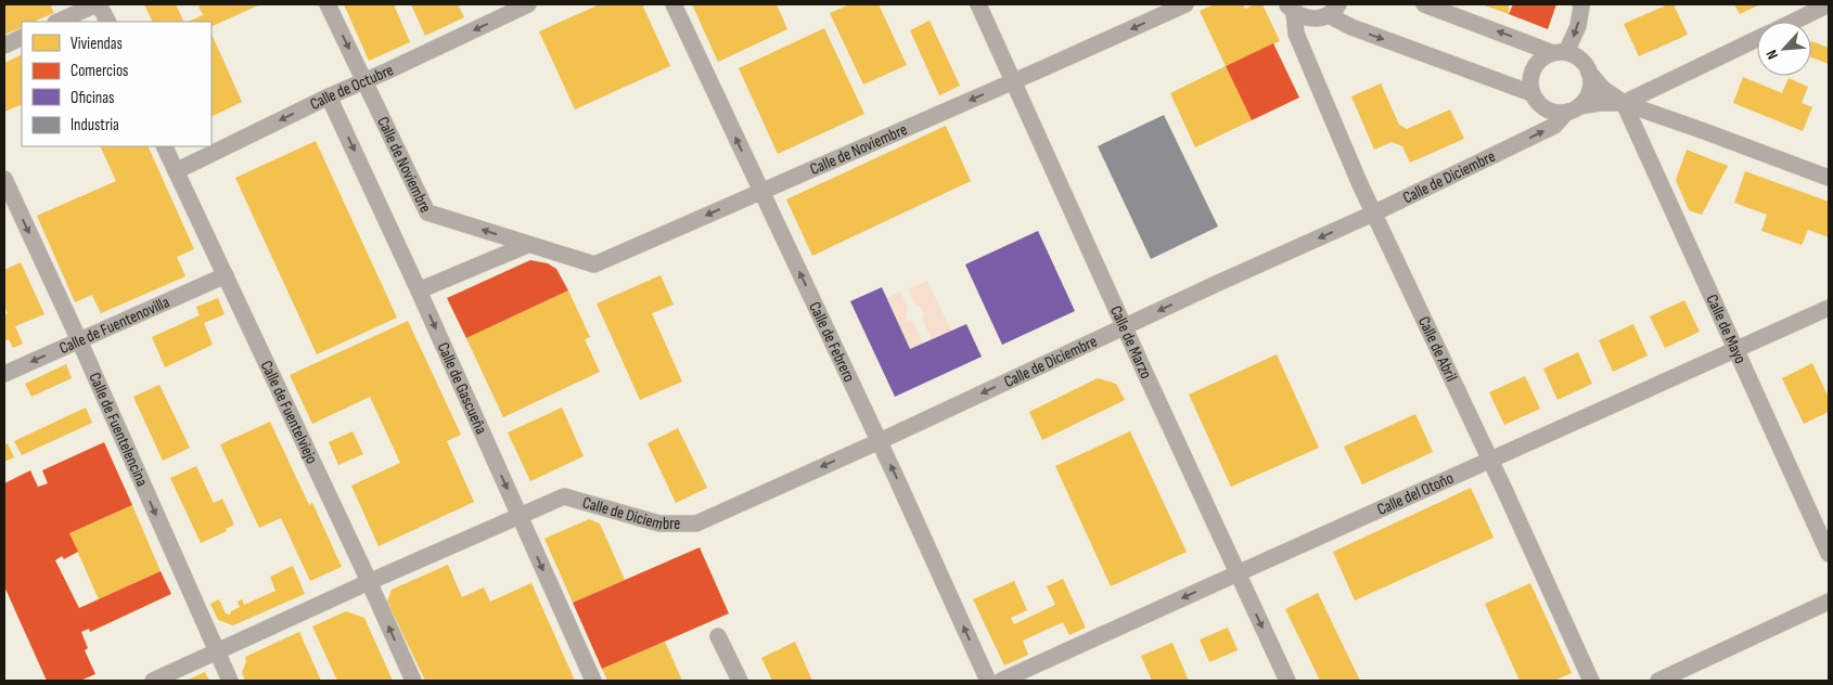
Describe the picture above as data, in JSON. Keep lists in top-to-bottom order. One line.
{"streets":{"street":["Calle de Octubre","Calle de Noviembre","Calle de Diciembre","Calle de Fuentenovilla","Calle de Mayo","Calle de Febrero","Calle de Marzo","Calle de Abril","Calle de Gascueña","Calle de Fuentelviejo","Calle de Fuentelencina","Calle del Otoño"]},"crossings":[["Calle de Octubre","Calle de Noviembre"],["Calle de Octubre","Calle de Gascueña"],["Calle de Octubre","Calle de Fuentelviejo"],["Calle de Noviembre","Calle de Febrero"],["Calle de Noviembre","Calle de Marzo"],["Calle de Diciembre","Calle de Febrero"],["Calle de Diciembre","Calle de Marzo"],["Calle de Diciembre","Calle de Abril"],["Calle de Diciembre","Calle de Gascueña"],["Calle de Diciembre","Calle de Fuentelviejo"],["Calle de Diciembre","Calle de Fuentelencina"],["Calle de Fuentenovilla","Calle de Fuentelviejo"],["Calle de Fuentenovilla","Calle de Fuentelencina"],["Calle de Mayo","Calle del Otoño"],["Calle de Marzo","Calle del Otoño"],["Calle de Abril","Calle del Otoño"]],"one_way":["Calle de Octubre","Calle de Febrero","Calle de Gascueña","Calle de Fuentelencina"],"legend":["Viviendas","Comercios","Oficinas","Industria"],"north":"bottom left"}
